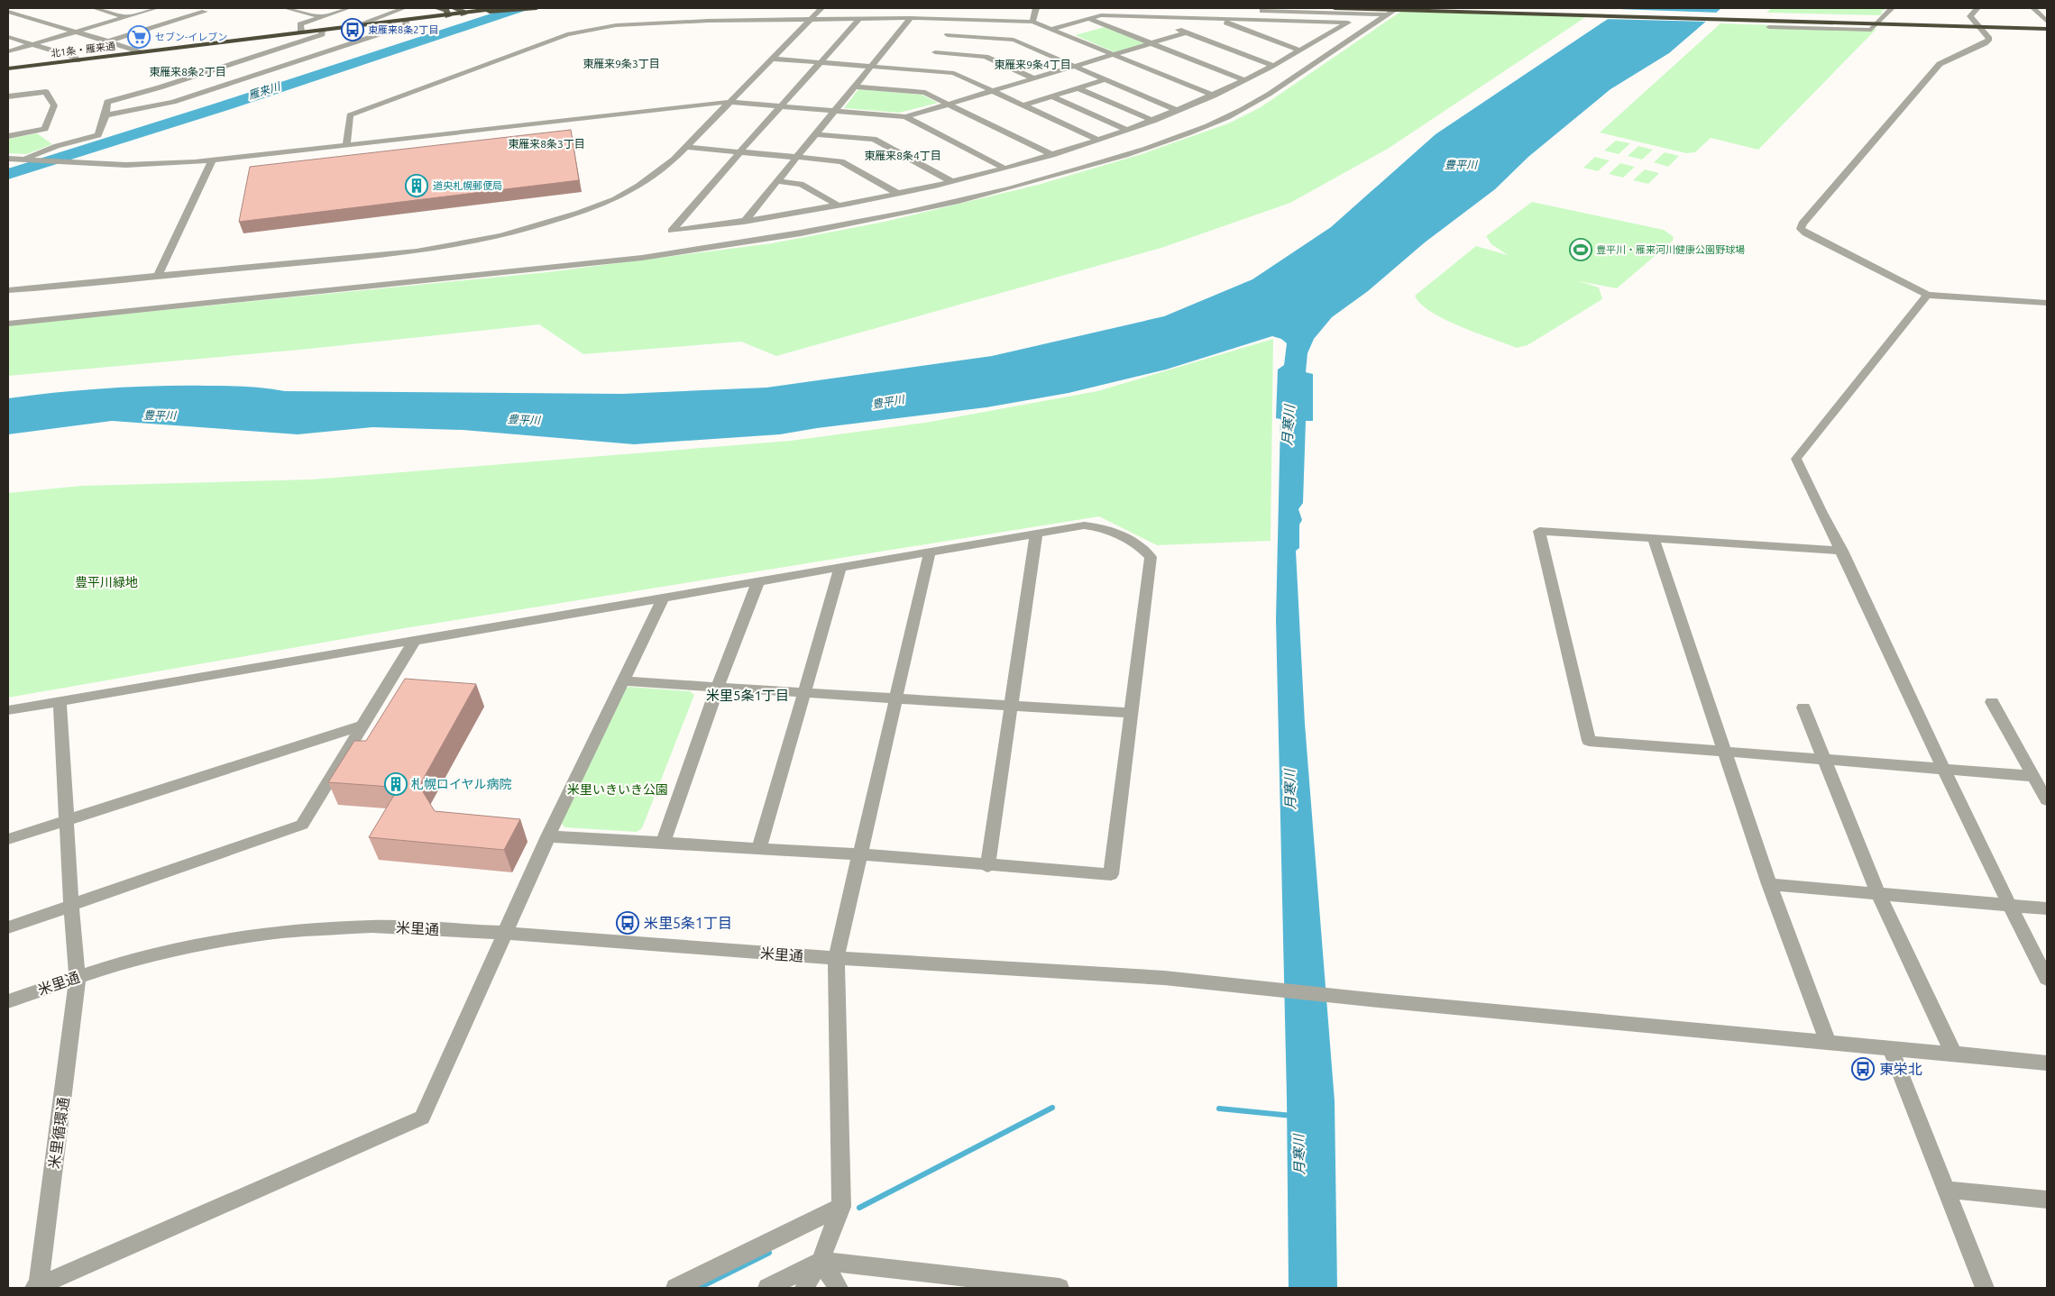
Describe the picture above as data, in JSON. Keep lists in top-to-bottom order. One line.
{"streets":{"highway":["北1条・雁来通"],"street":["米里通","米里循環通"]},"crossings":[["米里通","米里循環通"]],"districts":["東雁来9条3丁目","東雁来9条4丁目","東雁来8条2丁目","東雁来8条3丁目","東雁来8条4丁目","米里5条1丁目"],"water":["雁来川","豊平川","月寒川"],"parks":["豊平川緑地","米里いきいき公園"],"places":{"bus stop":["東雁来8条2丁目","米里5条1丁目","東栄北"],"supermarket":["セブン-イレブン"],"building":["道央札幌郵便局","札幌ロイヤル病院"],"sports":["豊平川・雁来河川健康公園野球場"]}}
